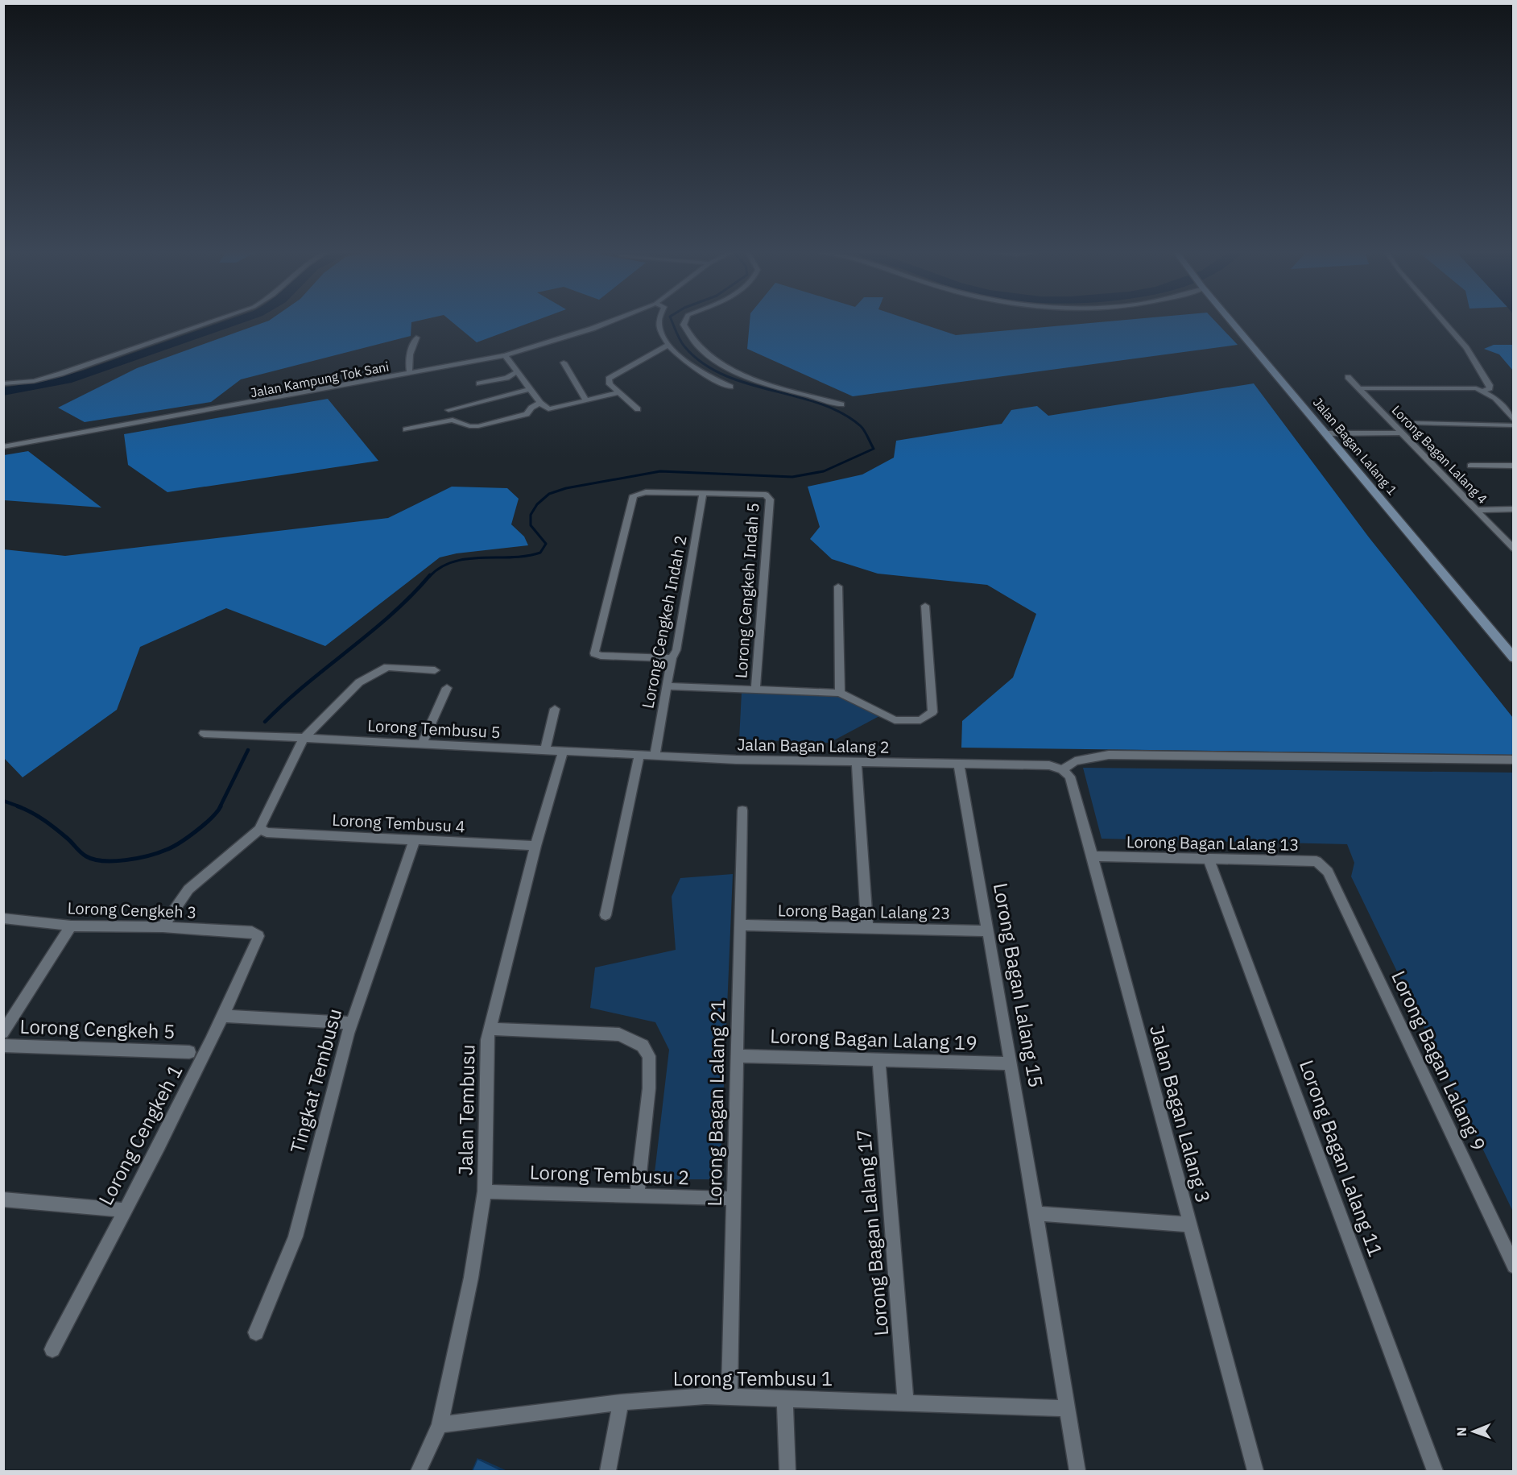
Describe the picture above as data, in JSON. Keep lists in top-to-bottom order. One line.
{"streets":{"main road":["Jalan Bagan Lalang 1"],"street":["Jalan Kampung Tok Sani","Lorong Bagan Lalang 4","Lorong Cengkeh Indah 5","Lorong Cengkeh Indah 2","Lorong Tembusu 5","Jalan Bagan Lalang 2","Lorong Tembusu 4","Lorong Bagan Lalang 13","Lorong Cengkeh 3","Lorong Bagan Lalang 23","Lorong Bagan Lalang 15","Lorong Cengkeh 5","Lorong Bagan Lalang 19","Lorong Bagan Lalang 9","Tingkat Tembusu","Lorong Bagan Lalang 21","Jalan Tembusu","Jalan Bagan Lalang 3","Lorong Cengkeh 1","Lorong Bagan Lalang 11","Lorong Tembusu 2","Lorong Bagan Lalang 17","Lorong Tembusu 1"]},"crossings":[["Lorong Cengkeh Indah 5","Lorong Cengkeh Indah 2"],["Lorong Cengkeh Indah 2","Jalan Bagan Lalang 2"],["Lorong Tembusu 5","Jalan Bagan Lalang 2"],["Lorong Tembusu 5","Jalan Tembusu"],["Jalan Bagan Lalang 2","Lorong Bagan Lalang 15"],["Jalan Bagan Lalang 2","Jalan Tembusu"],["Jalan Bagan Lalang 2","Jalan Bagan Lalang 3"],["Lorong Tembusu 4","Tingkat Tembusu"],["Lorong Tembusu 4","Jalan Tembusu"],["Lorong Bagan Lalang 13","Lorong Bagan Lalang 9"],["Lorong Bagan Lalang 13","Jalan Bagan Lalang 3"],["Lorong Bagan Lalang 13","Lorong Bagan Lalang 11"],["Lorong Cengkeh 3","Lorong Cengkeh 1"],["Lorong Bagan Lalang 23","Lorong Bagan Lalang 15"],["Lorong Bagan Lalang 23","Lorong Bagan Lalang 21"],["Lorong Bagan Lalang 15","Lorong Bagan Lalang 19"],["Lorong Bagan Lalang 15","Lorong Tembusu 1"],["Lorong Bagan Lalang 19","Lorong Bagan Lalang 21"],["Lorong Bagan Lalang 19","Lorong Bagan Lalang 17"],["Lorong Bagan Lalang 21","Lorong Tembusu 2"],["Lorong Bagan Lalang 21","Lorong Tembusu 1"],["Jalan Tembusu","Lorong Tembusu 2"],["Jalan Tembusu","Lorong Tembusu 1"],["Lorong Bagan Lalang 17","Lorong Tembusu 1"]],"north":"left"}
